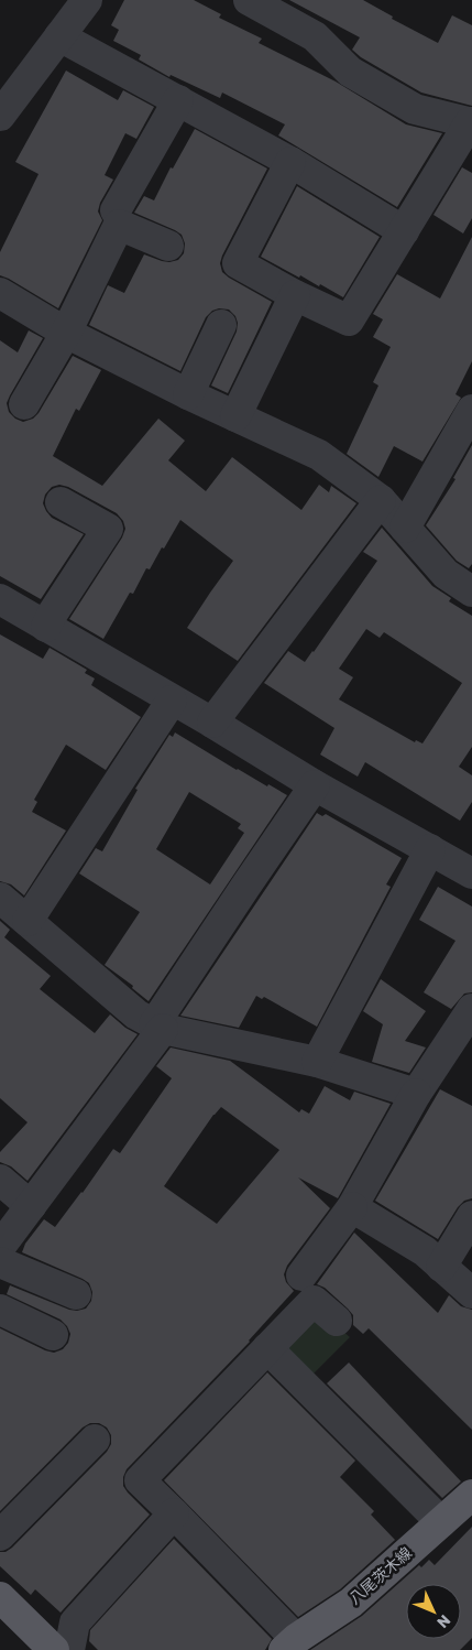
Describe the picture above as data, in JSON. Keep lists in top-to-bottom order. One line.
{"streets":{"main road":["八尾茨木線"]},"north":"bottom right"}
